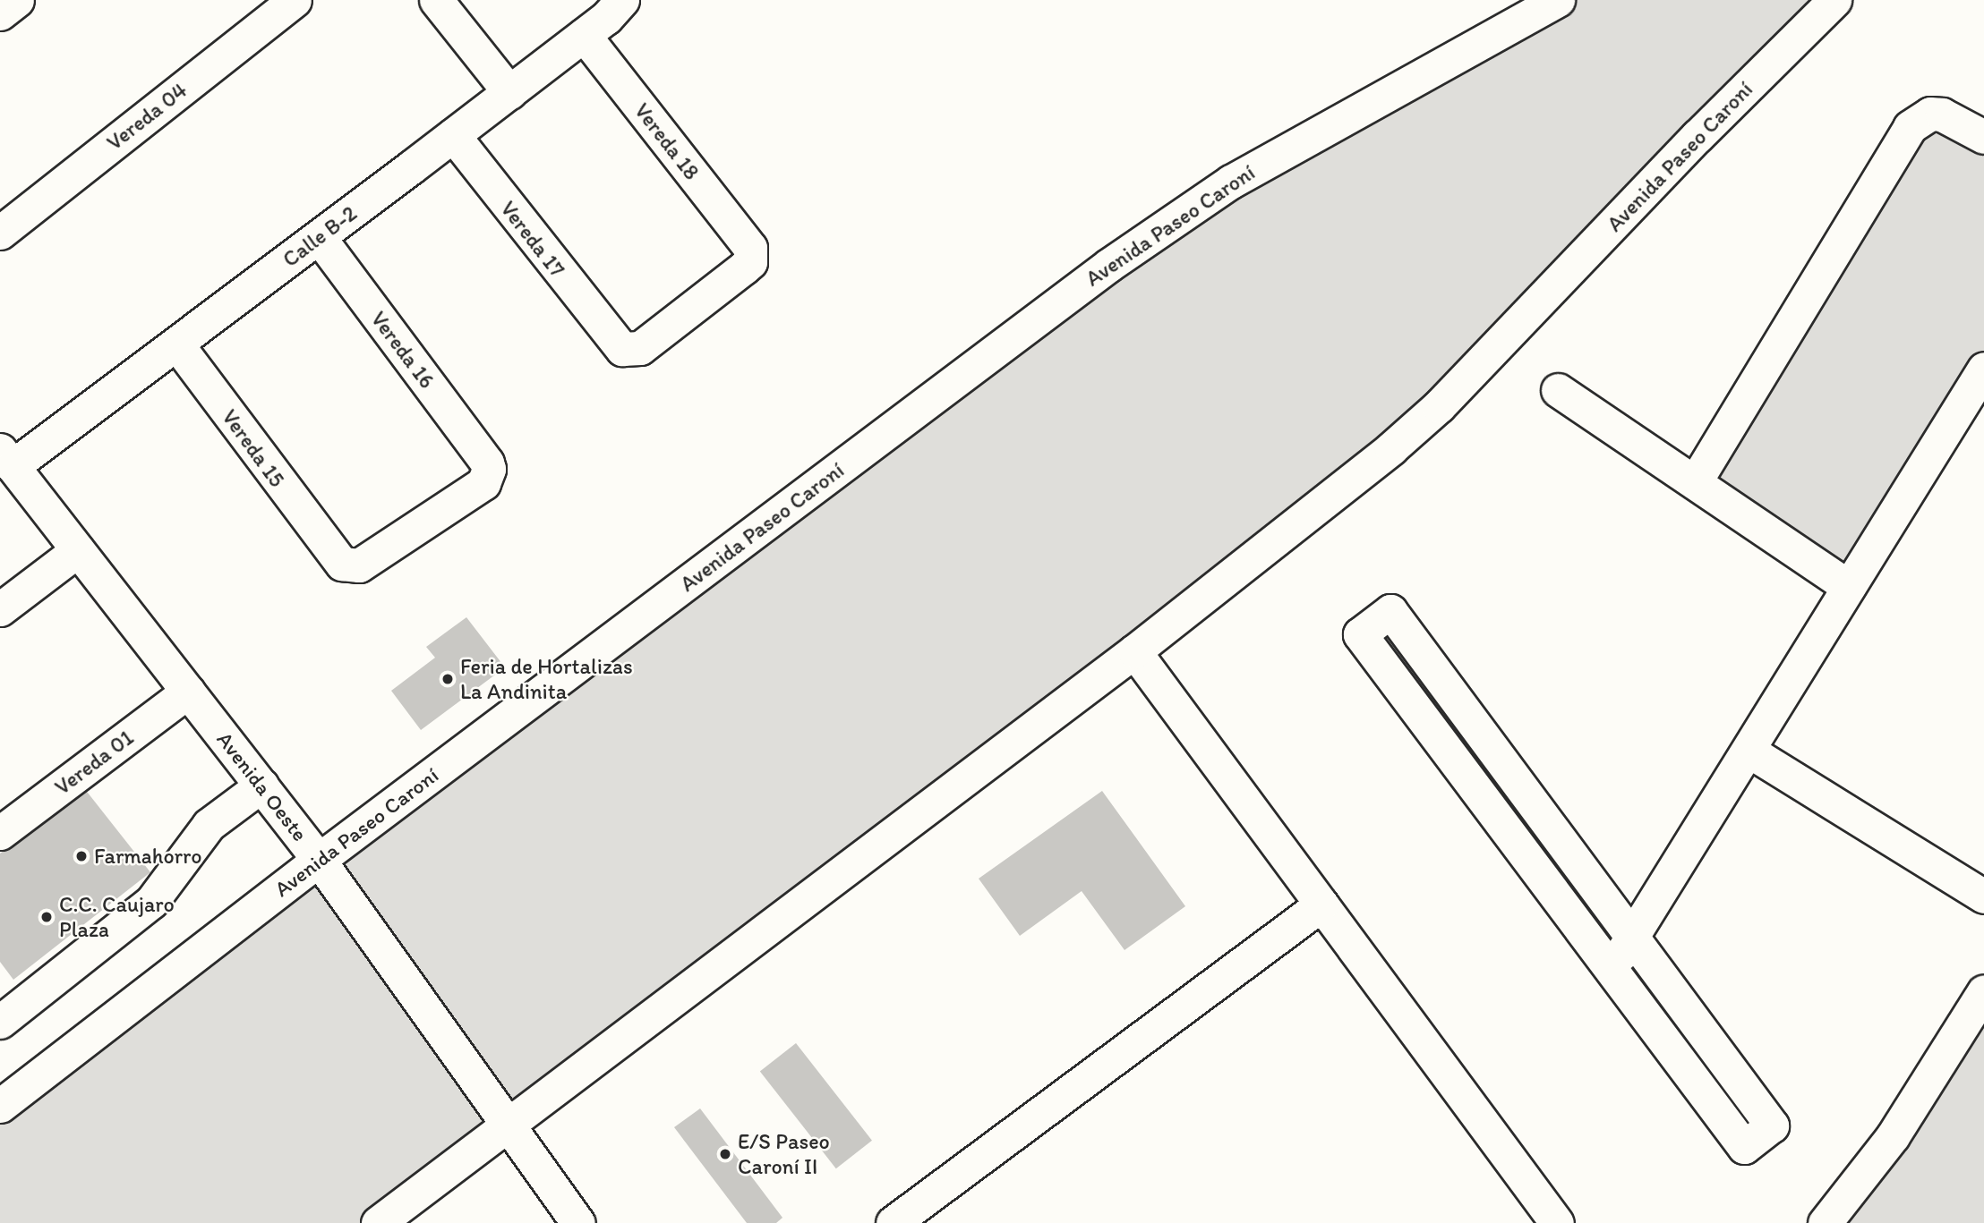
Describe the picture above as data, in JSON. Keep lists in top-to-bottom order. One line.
{"streets":{"street":["Vereda 04","Vereda 18","Avenida Paseo Caroní","Calle B-2","Vereda 17","Vereda 16","Vereda 15","Vereda 01","Avenida Oeste"]},"crossings":[["Vereda 18","Calle B-2"],["Vereda 18","Vereda 17"],["Avenida Paseo Caroní","Avenida Oeste"],["Calle B-2","Vereda 17"],["Calle B-2","Vereda 16"],["Calle B-2","Vereda 15"],["Calle B-2","Avenida Oeste"],["Vereda 16","Vereda 15"],["Vereda 01","Avenida Oeste"]],"places":["Feria de Hortalizas La Andinita","Farmahorro","C.C. Caujaro Plaza","E/S Paseo Caroní II"]}
